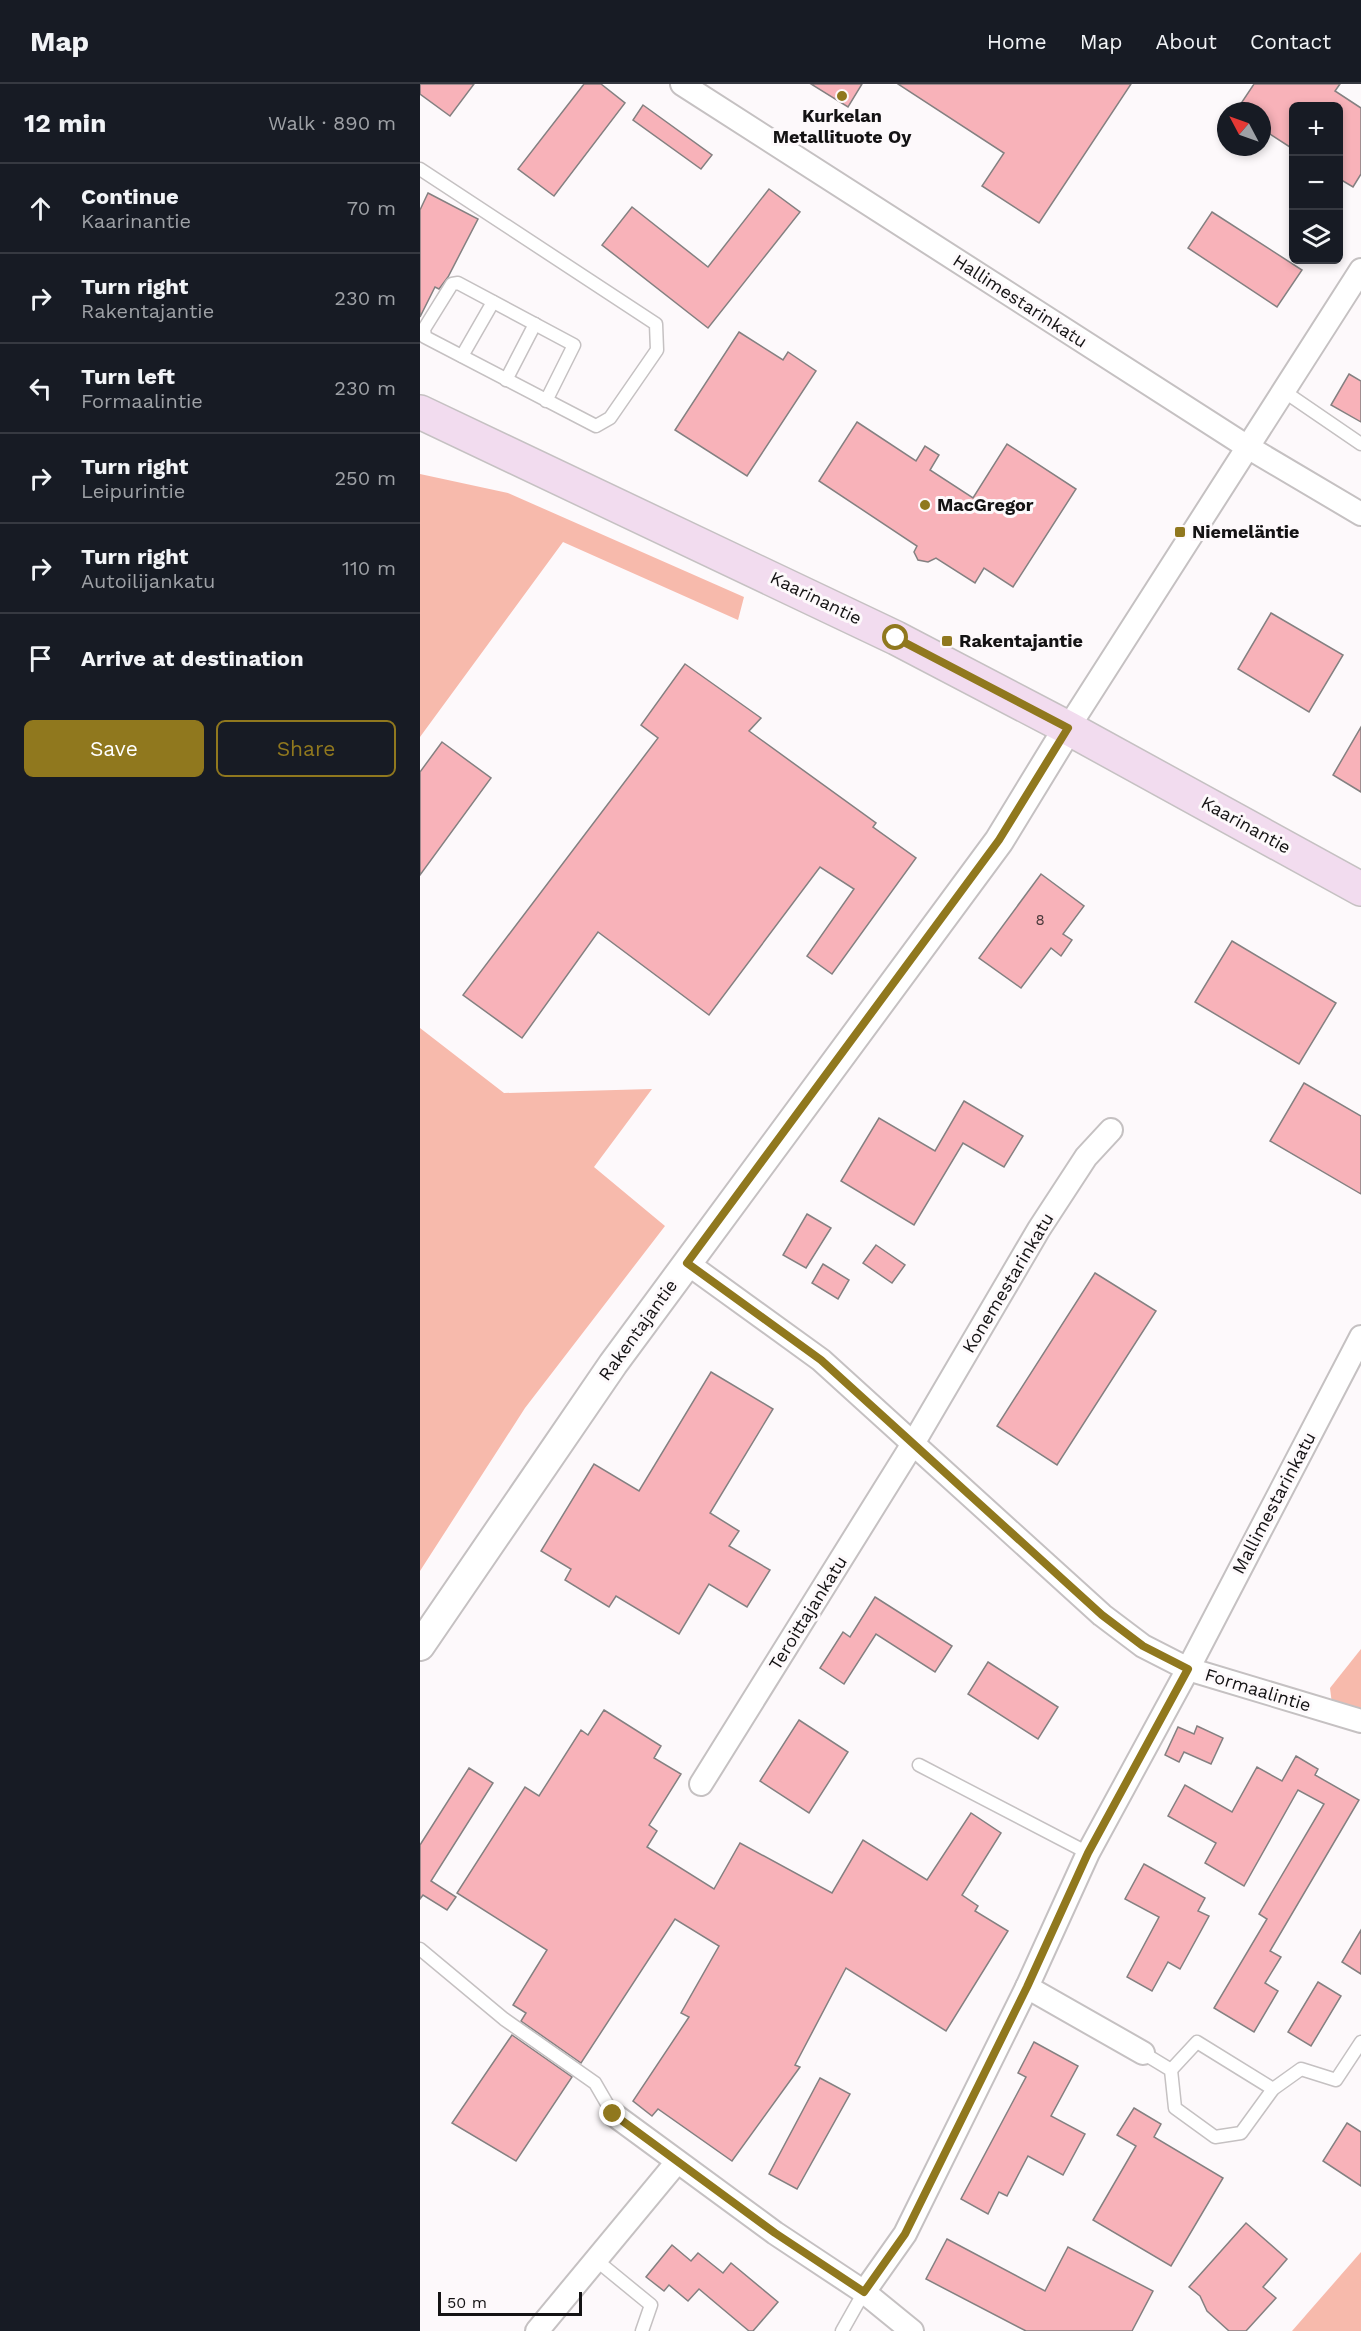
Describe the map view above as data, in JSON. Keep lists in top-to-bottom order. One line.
{"streets":{"main road":["Kaarinantie"],"street":["Hallimestarinkatu","Konemestarinkatu","Rakentajantie","Mallimestarinkatu","Teroittajankatu","Formaalintie"]},"crossings":[["Hallimestarinkatu","Rakentajantie"],["Kaarinantie","Rakentajantie"],["Konemestarinkatu","Teroittajankatu"],["Konemestarinkatu","Formaalintie"],["Rakentajantie","Formaalintie"],["Mallimestarinkatu","Formaalintie"],["Teroittajankatu","Formaalintie"]],"places":{"other":["Kurkelan Metallituote Oy","MacGregor"],"transit":["Niemeläntie","Rakentajantie"]},"house_numbers":["8"],"scale_bar":"50 m","north":"top left","page":{"header":"Map","nav":["Home","Map","About","Contact"],"heading":["12 min","Walk · 890 m"],"map_buttons":["+","−"],"list":[["Continue","Kaarinantie","70 m"],["Turn right","Rakentajantie","230 m"],["Turn left","Formaalintie","230 m"],["Turn right","Leipurintie","250 m"],["Turn right","Autoilijankatu","110 m"],"Arrive at destination"],"buttons":["Save","Share"],"scale":"50 m"}}
